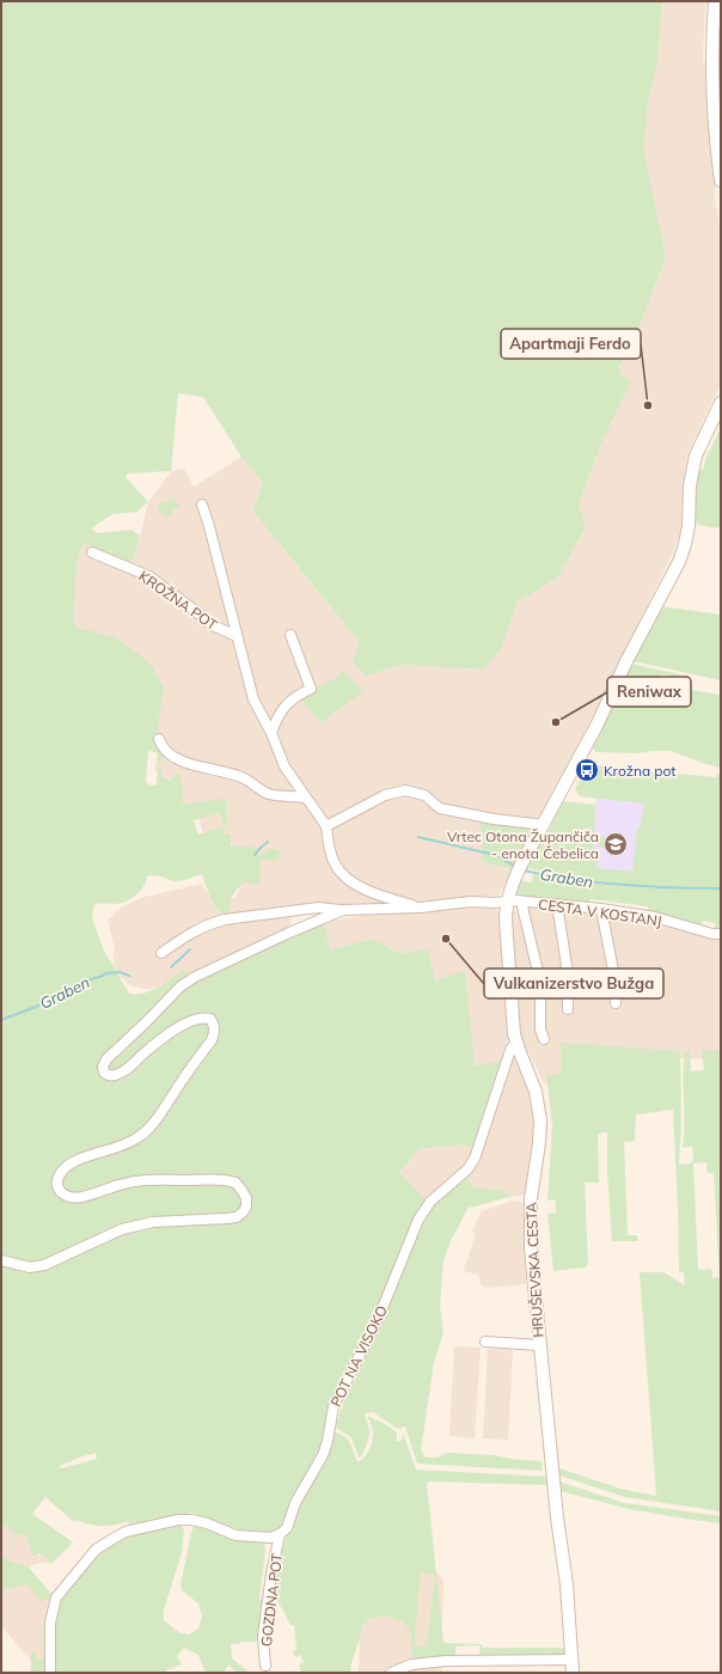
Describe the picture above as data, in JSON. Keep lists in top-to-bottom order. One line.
{"streets":{"street":["KROŽNA POT","CESTA V KOSTANJ","HRUŠEVSKA CESTA","POT NA VISOKO","GOZDNA POT"]},"crossings":[["KROŽNA POT","CESTA V KOSTANJ"],["KROŽNA POT","HRUŠEVSKA CESTA"],["CESTA V KOSTANJ","HRUŠEVSKA CESTA"],["HRUŠEVSKA CESTA","POT NA VISOKO"],["POT NA VISOKO","GOZDNA POT"]],"water":["Graben"],"places":{"other":["Apartmaji Ferdo","Reniwax","Vulkanizerstvo Bužga"],"bus stop":["Krožna pot"],"school or university":["Vrtec Otona Župančiča - enota Čebelica"]}}
